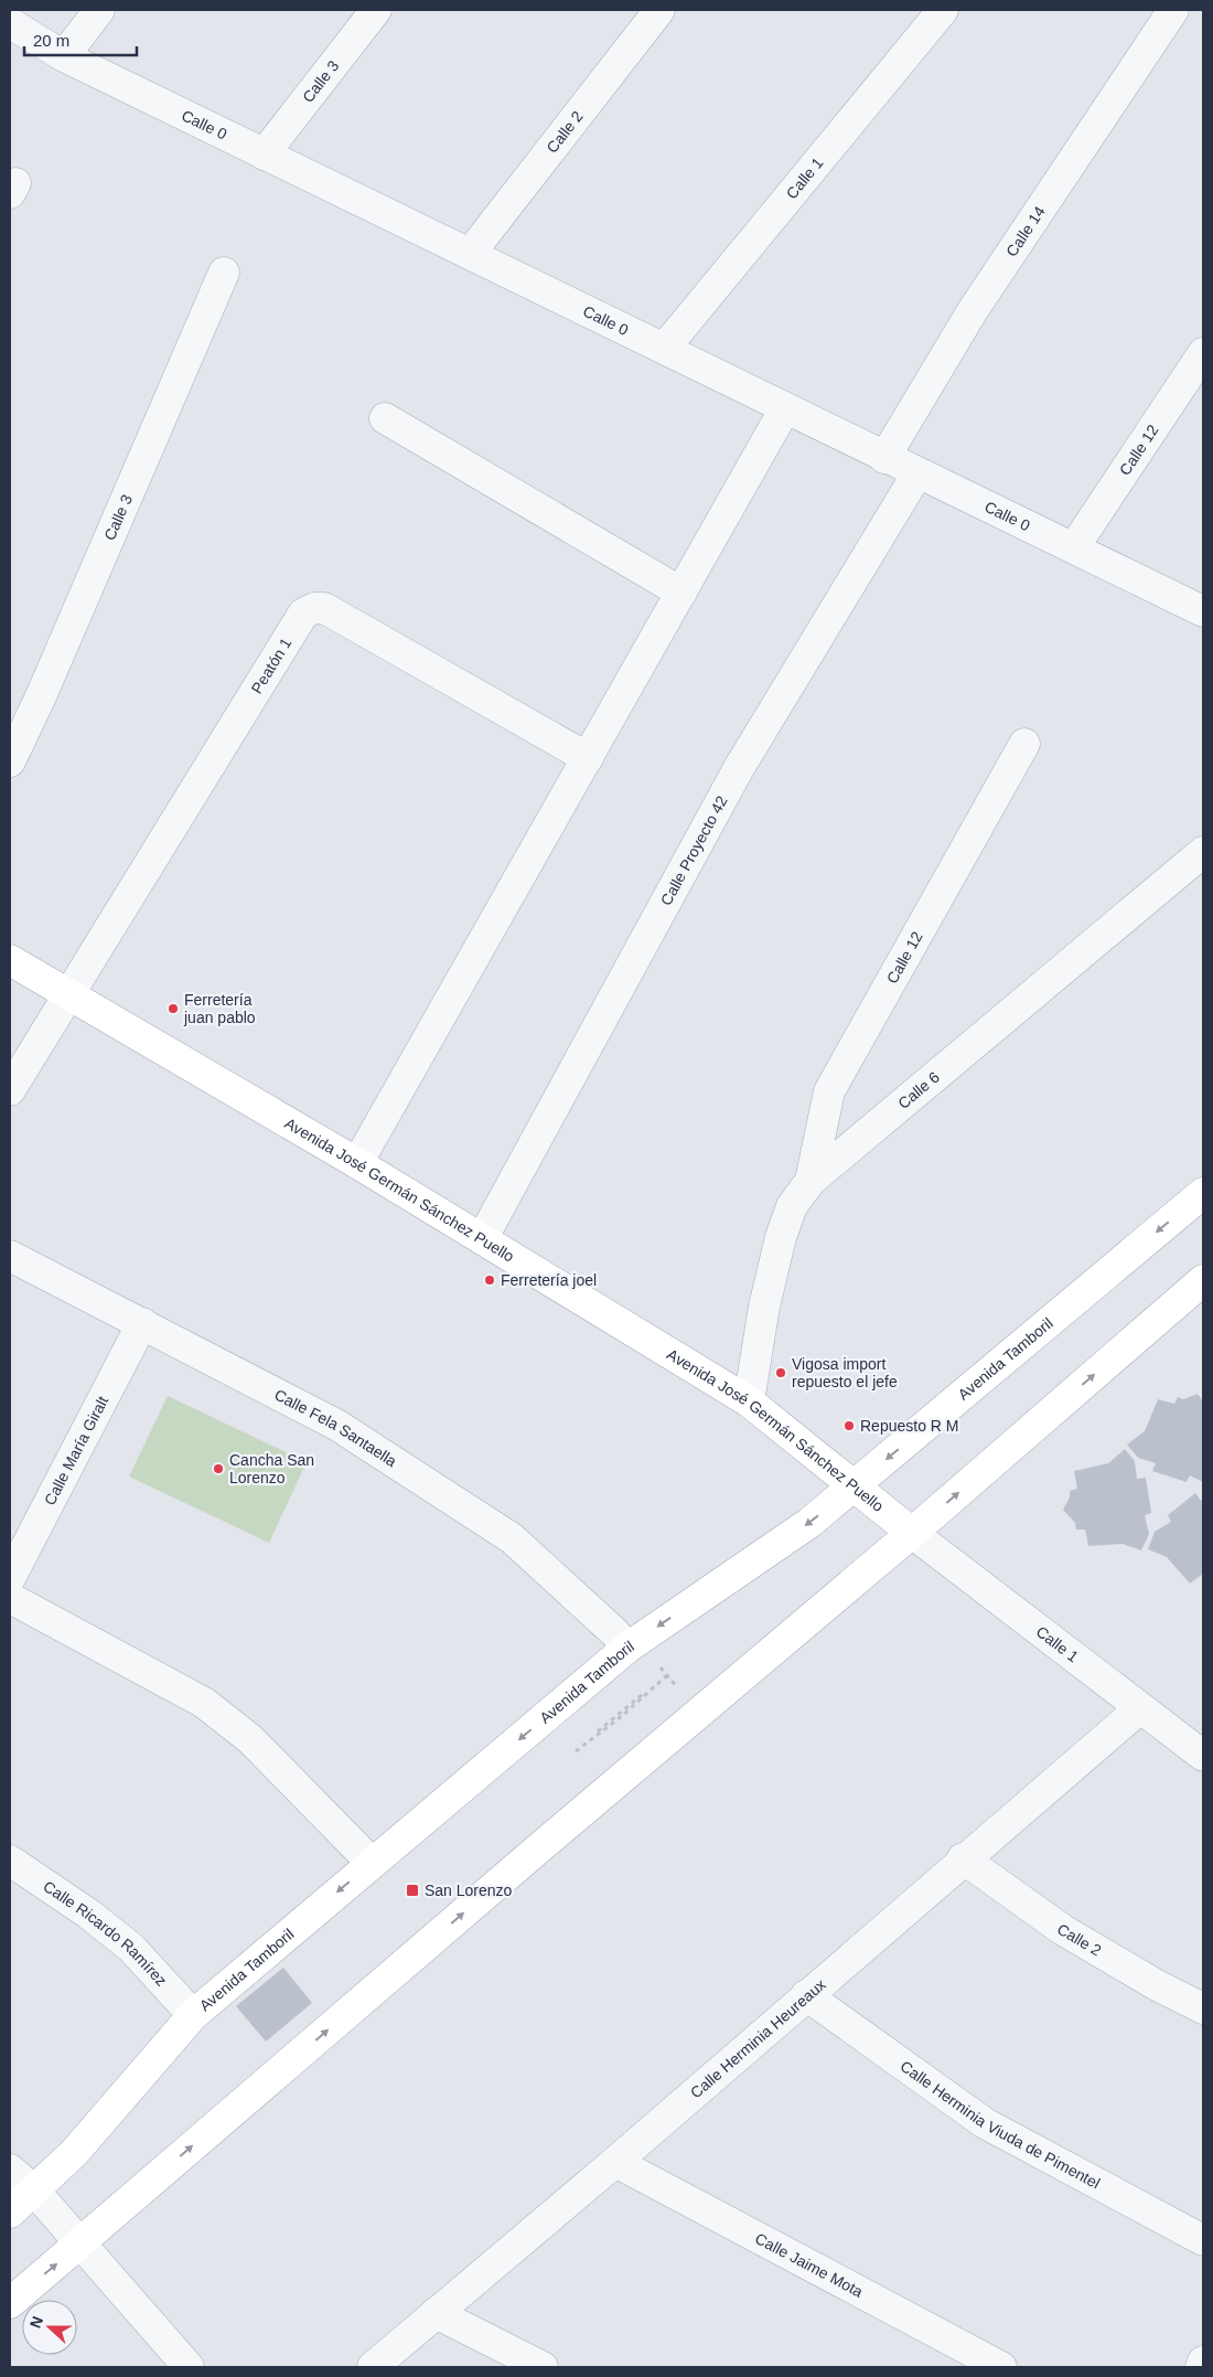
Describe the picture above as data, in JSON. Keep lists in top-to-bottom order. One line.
{"streets":{"main road":["Avenida José Germán Sánchez Puello","Avenida Tamboril"],"street":["Calle 3","Calle 0","Calle 2","Calle 1","Calle 14","Calle 12","Peatón 1","Calle Proyecto 42","Calle 6","Calle Fela Santaella","Calle María Giralt","Calle Ricardo Ramírez","Calle Herminia Heureaux","Calle Herminia Viuda de Pimentel","Calle Jaime Mota"]},"crossings":[["Calle 3","Calle 0"],["Calle 0","Calle 2"],["Calle 0","Calle 1"],["Calle 0","Calle 14"],["Calle 0","Calle 12"],["Calle 0","Calle Proyecto 42"],["Calle 2","Calle Herminia Heureaux"],["Calle 1","Avenida José Germán Sánchez Puello"],["Calle 1","Calle Herminia Heureaux"],["Calle 12","Calle 6"],["Peatón 1","Avenida José Germán Sánchez Puello"],["Calle Proyecto 42","Avenida José Germán Sánchez Puello"],["Calle 6","Avenida José Germán Sánchez Puello"],["Avenida José Germán Sánchez Puello","Avenida Tamboril"],["Avenida Tamboril","Calle Fela Santaella"],["Avenida Tamboril","Calle Ricardo Ramírez"],["Calle Fela Santaella","Calle María Giralt"],["Calle Herminia Heureaux","Calle Herminia Viuda de Pimentel"],["Calle Herminia Heureaux","Calle Jaime Mota"]],"places":{"other":["Ferretería juan pablo","Ferretería joel","Vigosa import repuesto el jefe","Repuesto R M","Cancha San Lorenzo"],"transit":["San Lorenzo"]},"scale_bar":"20 m","north":"left"}
